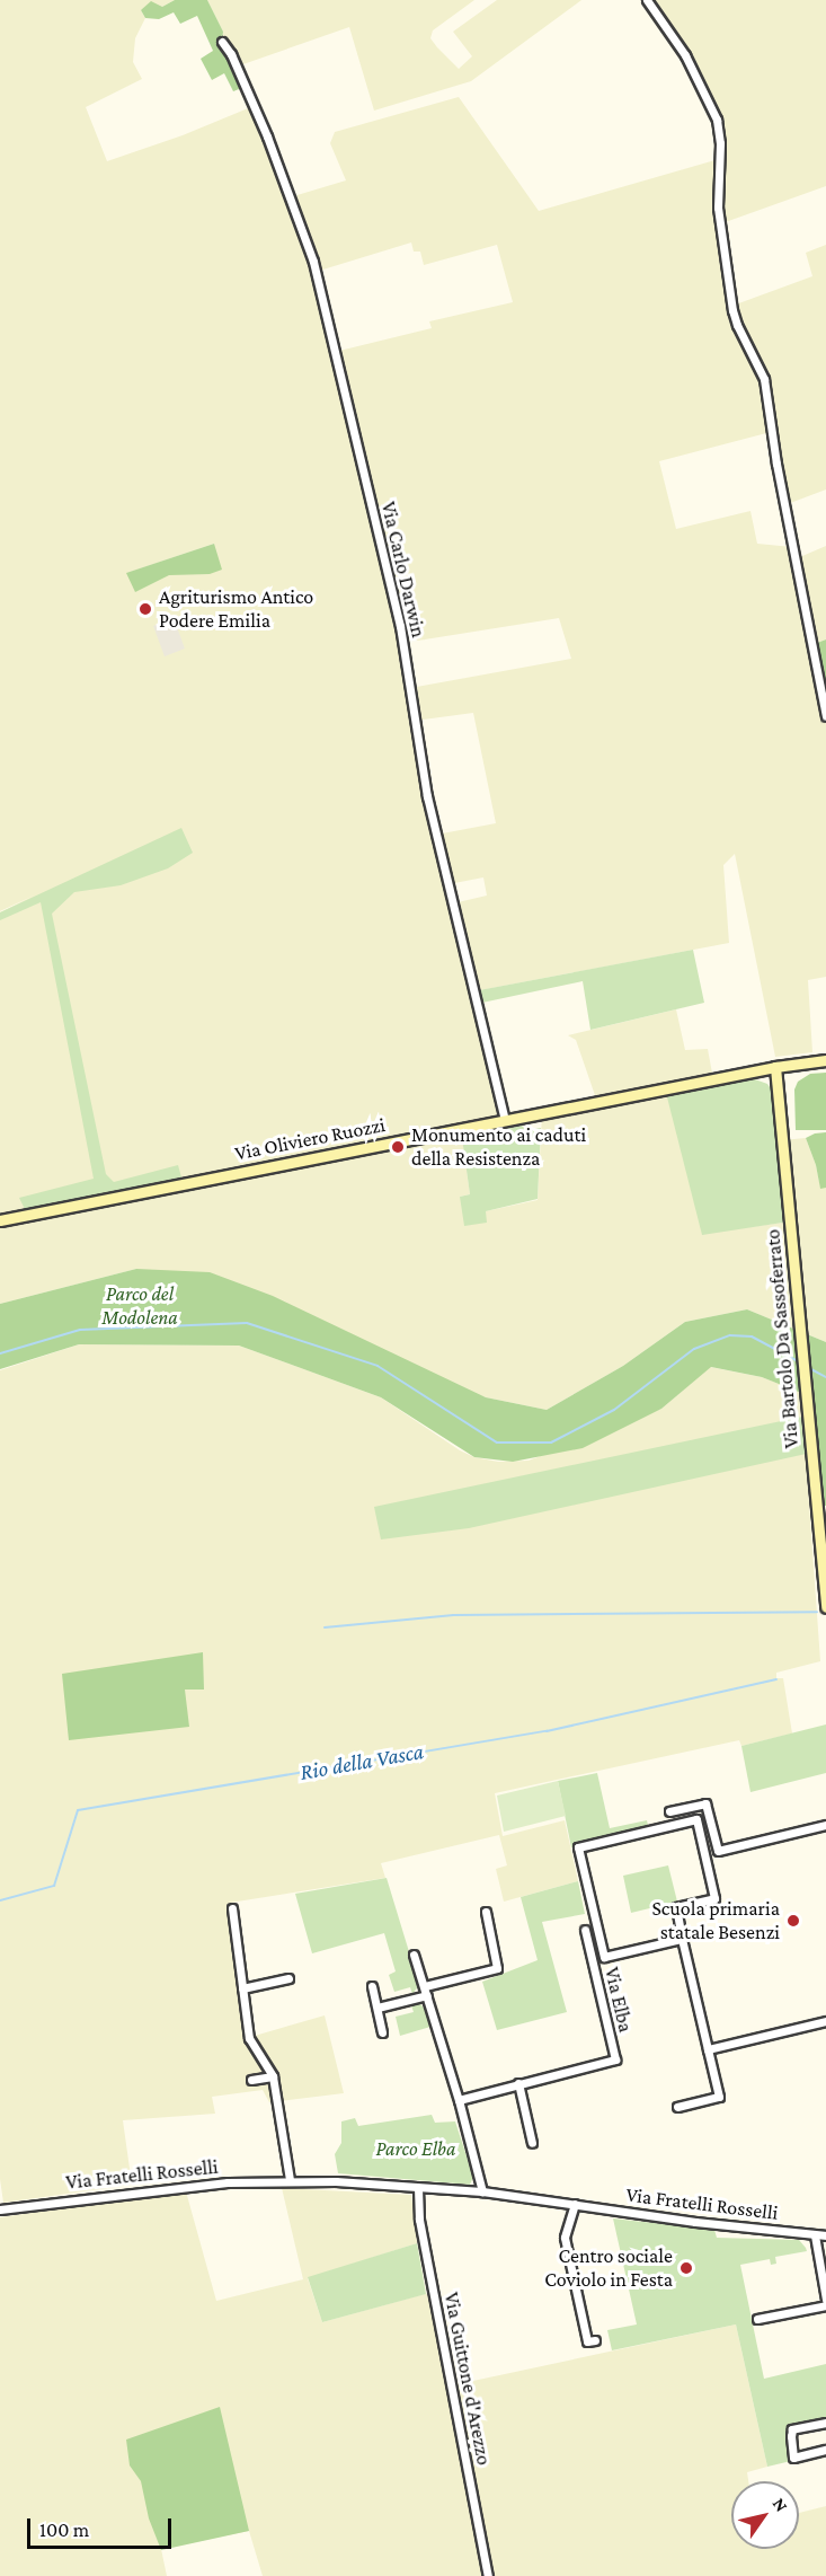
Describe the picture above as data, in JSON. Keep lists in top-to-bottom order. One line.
{"streets":{"street":["Via Carlo Darwin","Via Oliviero Ruozzi","Via Bartolo Da Sassoferrato","Via Elba","Via Fratelli Rosselli","Via Guittone d'Arezzo"]},"crossings":[["Via Carlo Darwin","Via Oliviero Ruozzi"],["Via Oliviero Ruozzi","Via Bartolo Da Sassoferrato"],["Via Fratelli Rosselli","Via Guittone d'Arezzo"]],"water":["Rio della Vasca"],"parks":["Parco del Modolena","Parco Elba"],"places":["Agriturismo Antico Podere Emilia","Monumento ai caduti della Resistenza","Scuola primaria statale Besenzi","Centro sociale Coviolo in Festa"],"scale_bar":"100 m","north":"top right"}
